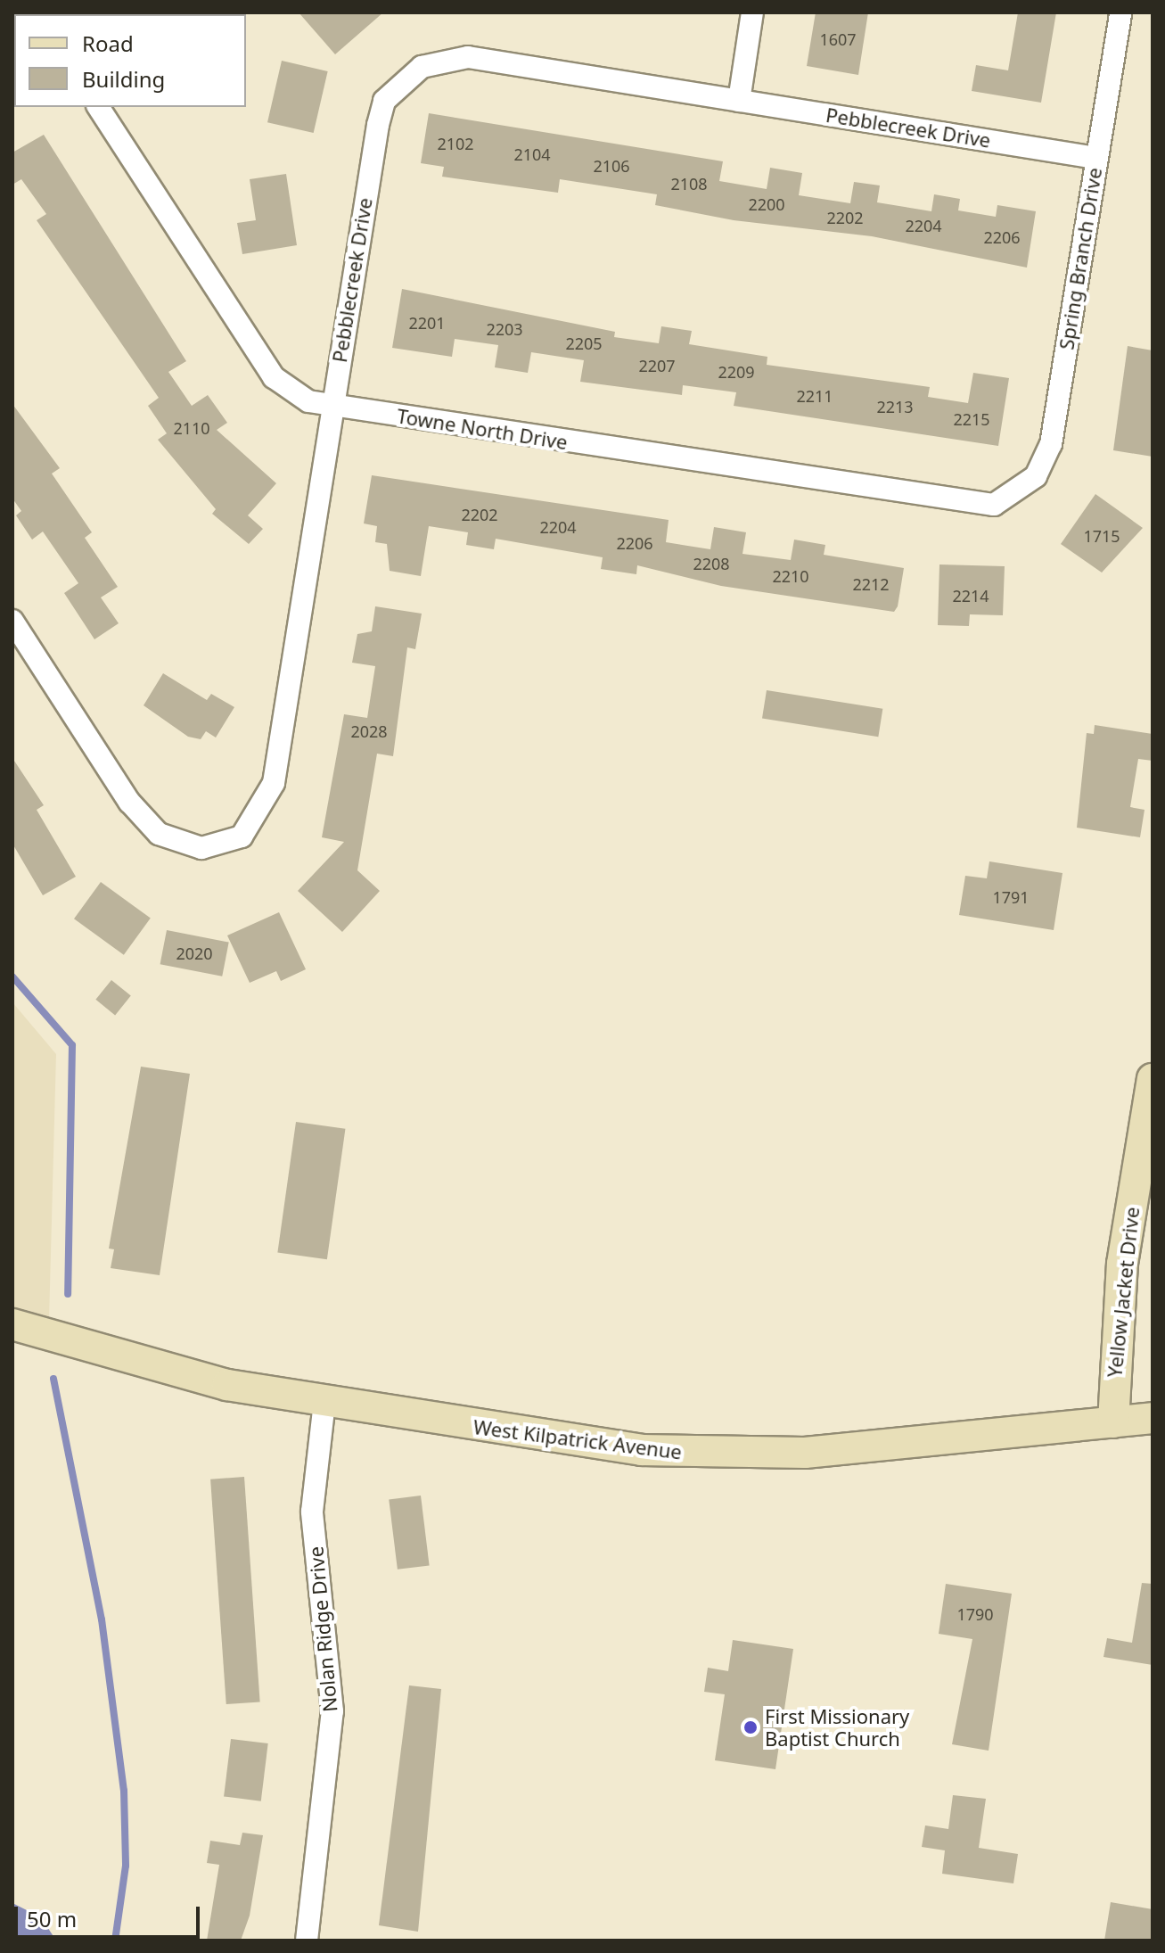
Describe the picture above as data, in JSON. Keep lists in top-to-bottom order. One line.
{"streets":{"main road":["Yellow Jacket Drive","West Kilpatrick Avenue"],"street":["Pebblecreek Drive","Spring Branch Drive","Towne North Drive","Nolan Ridge Drive"]},"crossings":[["Pebblecreek Drive","Spring Branch Drive"],["Pebblecreek Drive","Towne North Drive"],["Spring Branch Drive","Towne North Drive"],["Yellow Jacket Drive","West Kilpatrick Avenue"],["West Kilpatrick Avenue","Nolan Ridge Drive"]],"places":["First Missionary Baptist Church"],"house_numbers":["1607","2102","2104","2106","2108","2200","2202","2204","2206","2201","2203","2205","2207","2209","2211","2213","2215","2110","2202","2204","1715","2206","2208","2210","2212","2214","2028","1791","2020","1790"],"legend":["Road","Building"],"scale_bar":"50 m"}
